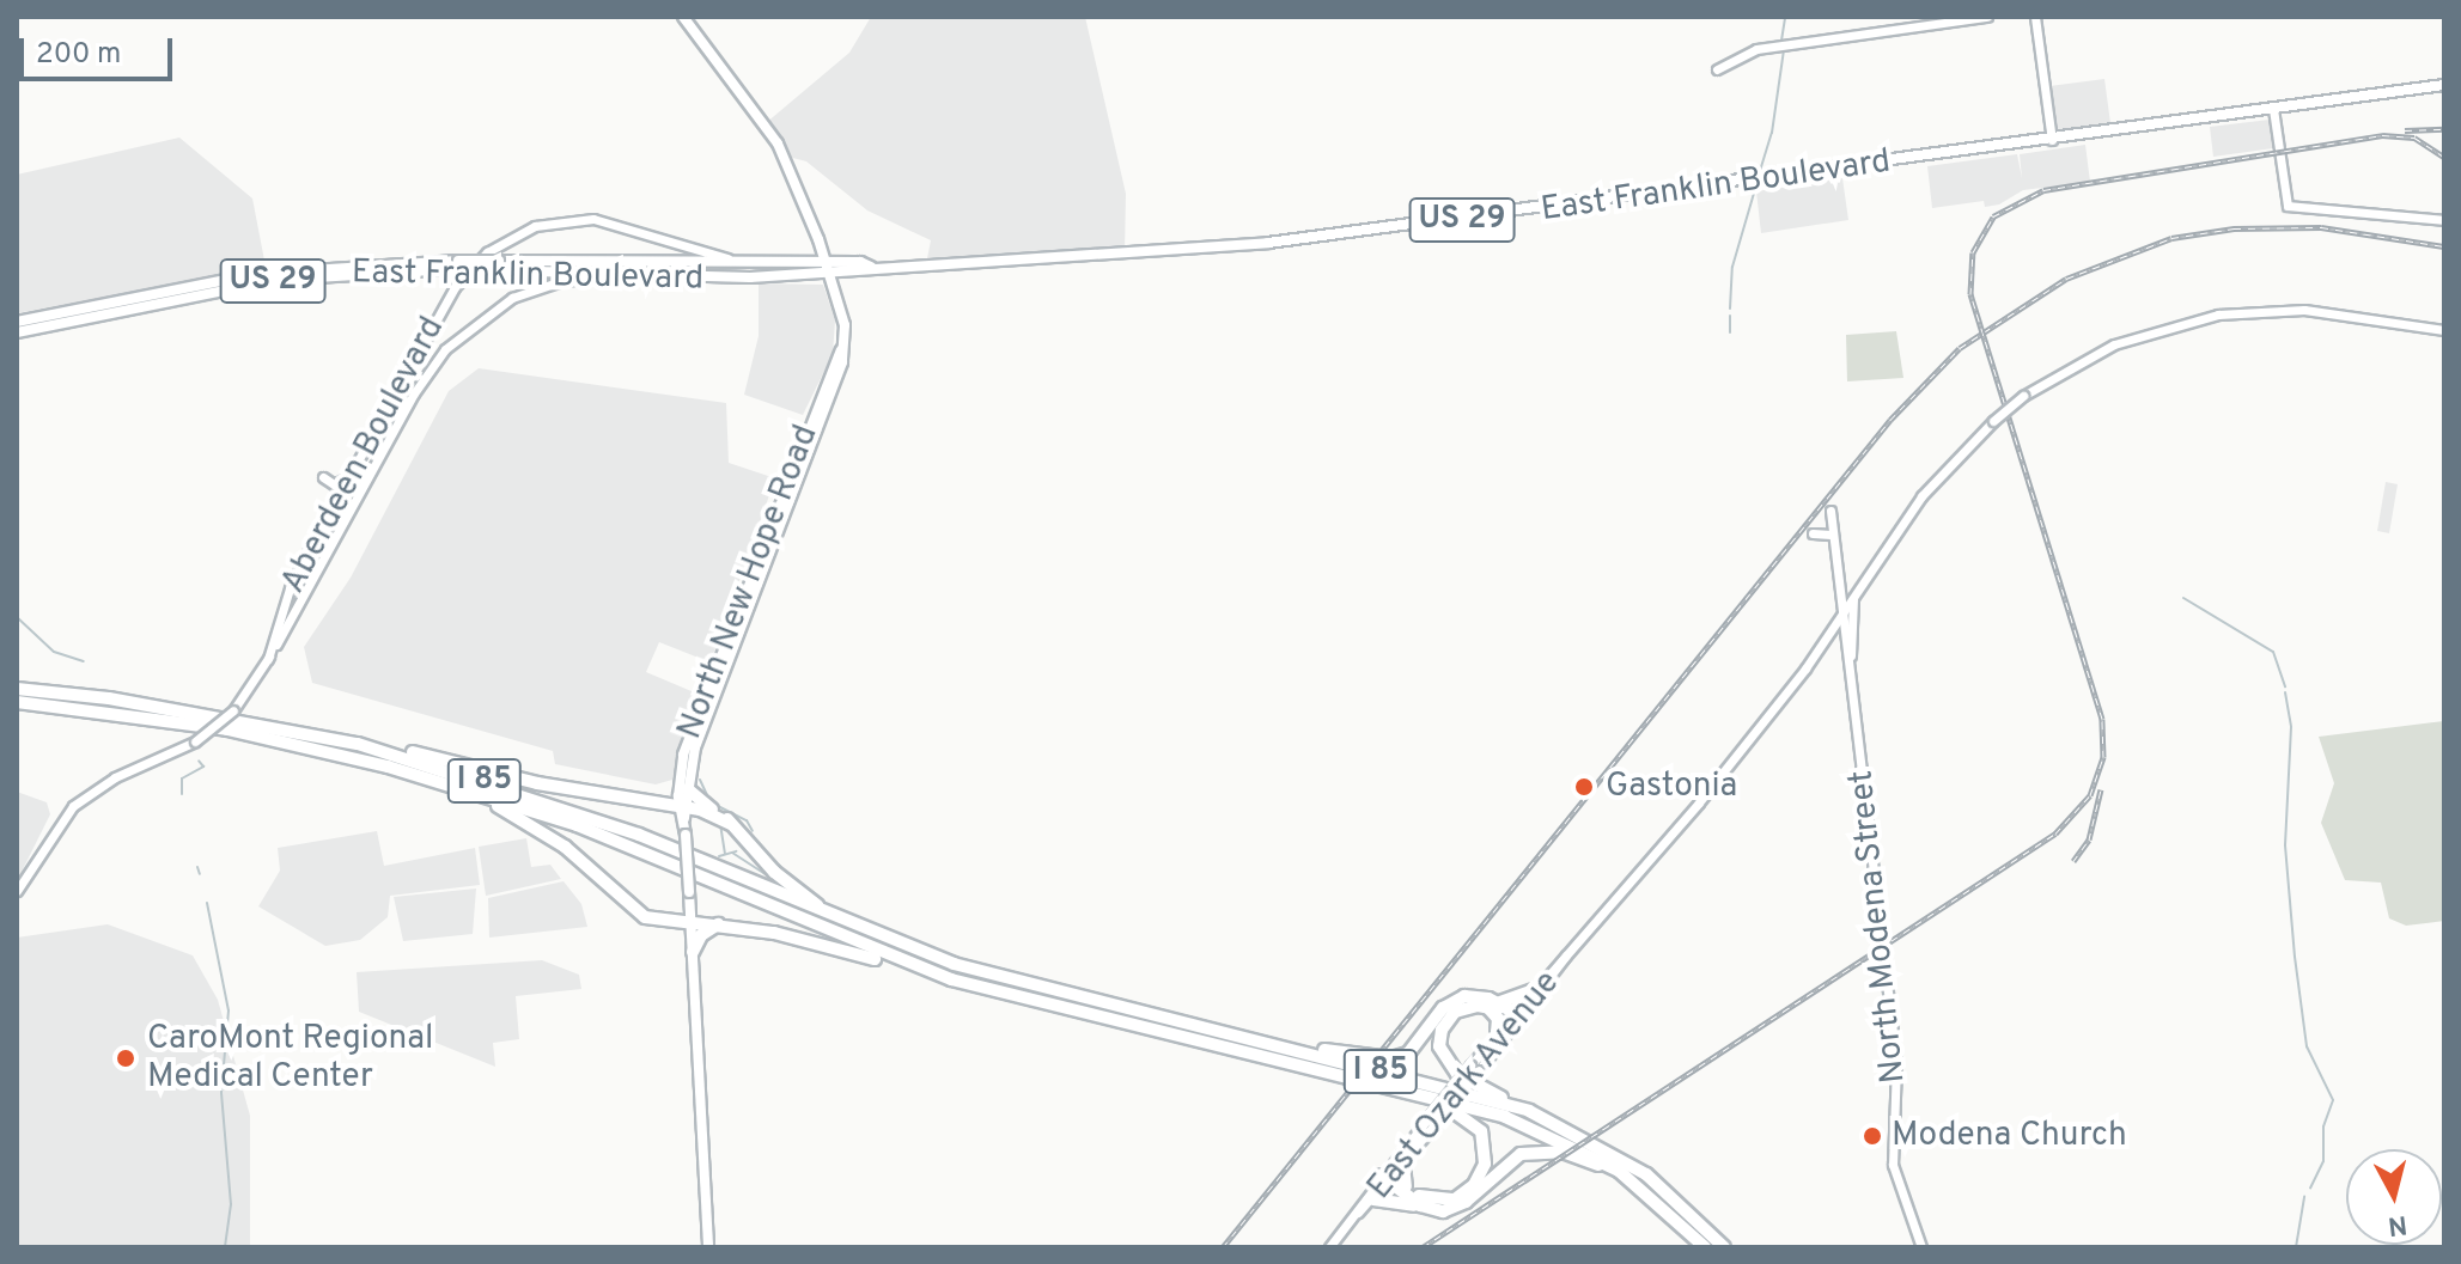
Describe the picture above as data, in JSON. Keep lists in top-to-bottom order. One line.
{"streets":{"highway":["I 85"],"main road":["East Franklin Boulevard","US 29","Aberdeen Boulevard","North New Hope Road","North Modena Street","East Ozark Avenue"]},"crossings":[["East Franklin Boulevard","Aberdeen Boulevard"],["East Franklin Boulevard","North New Hope Road"],["North Modena Street","East Ozark Avenue"]],"places":["Gastonia","CaroMont Regional Medical Center","Modena Church"],"scale_bar":"200 m","north":"bottom"}
